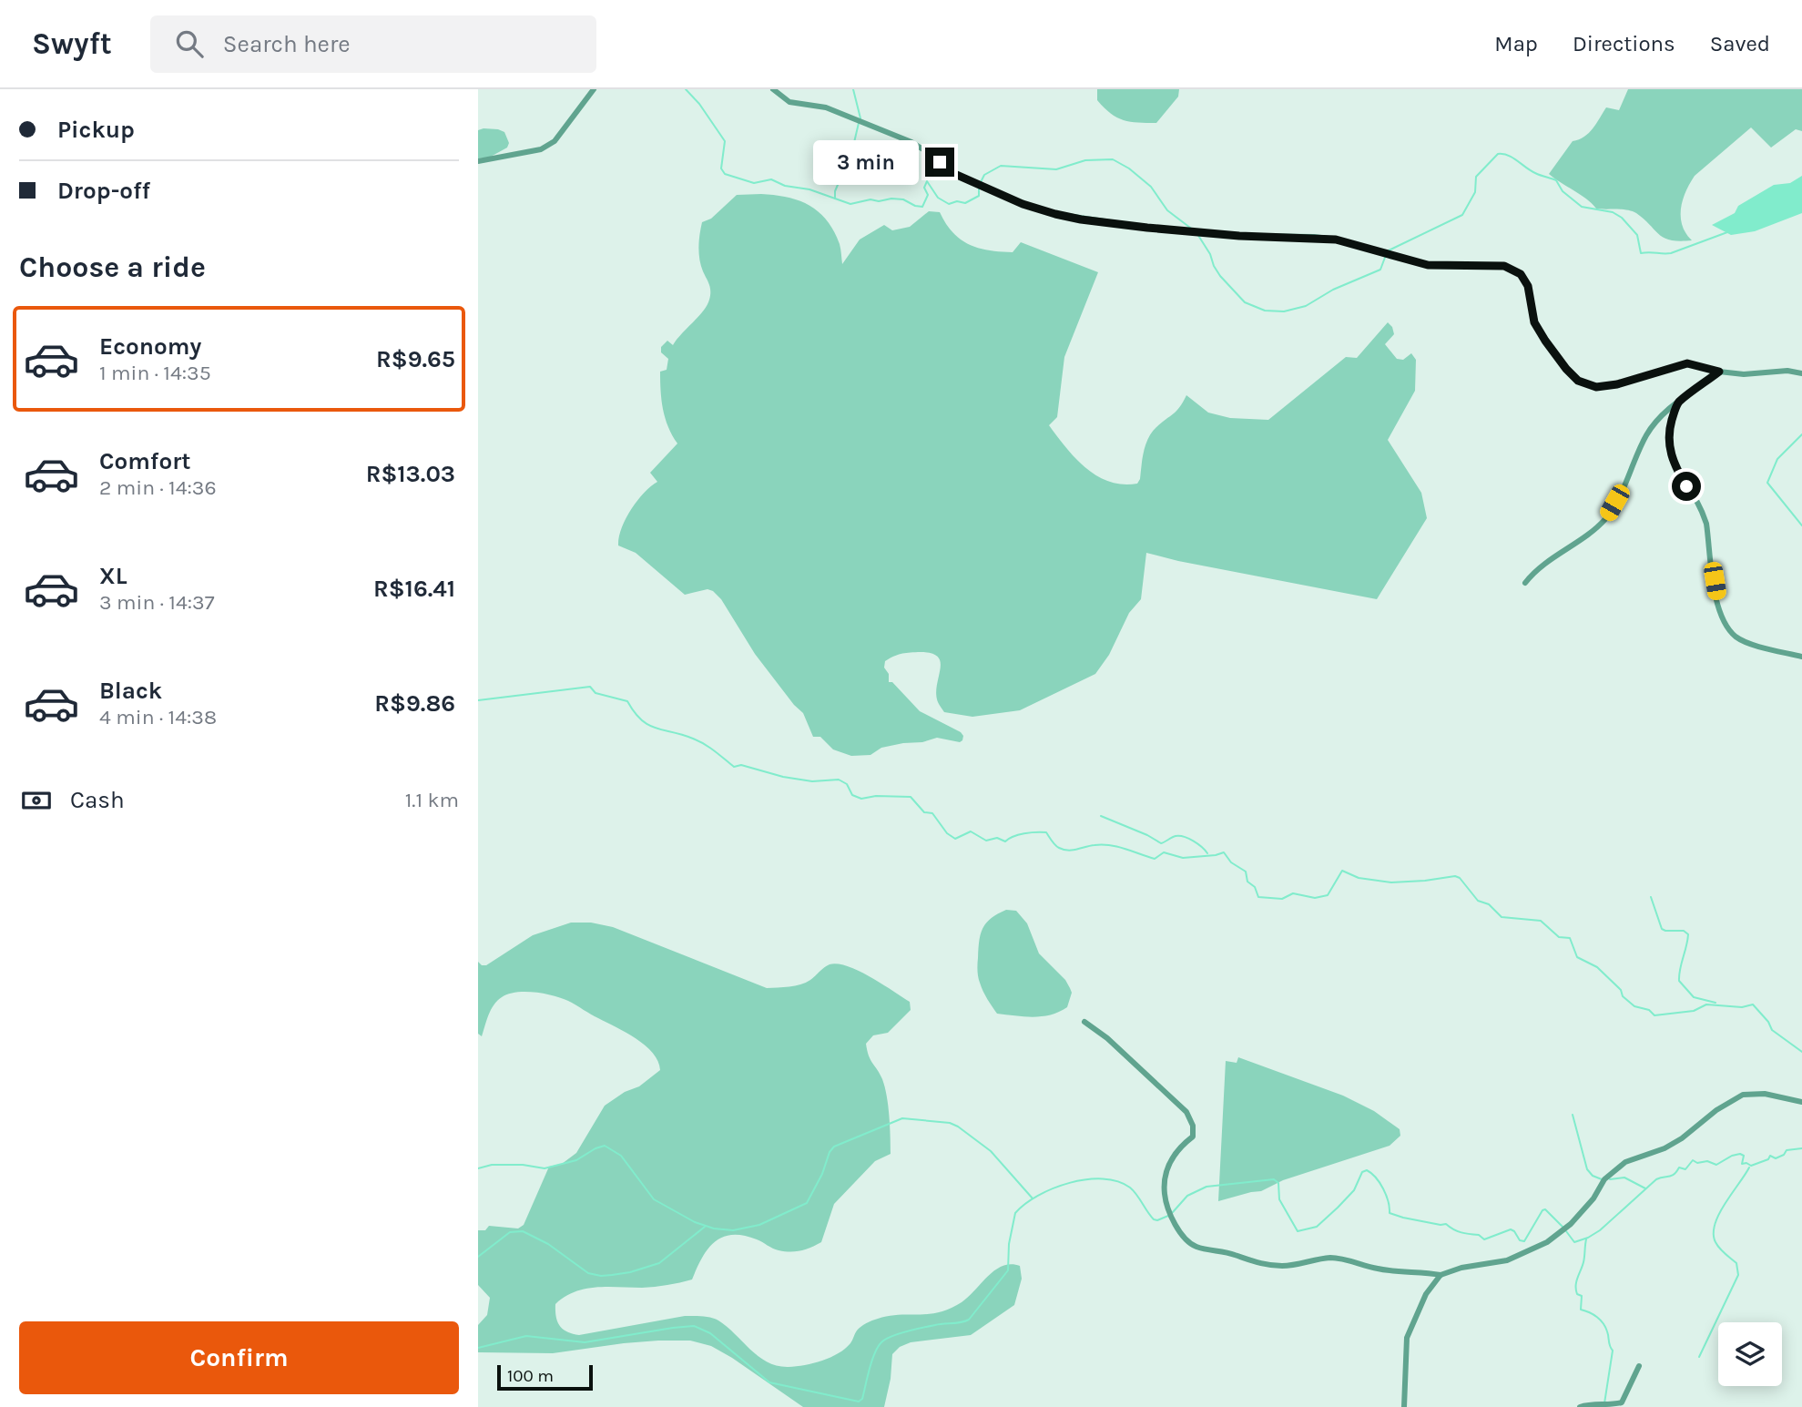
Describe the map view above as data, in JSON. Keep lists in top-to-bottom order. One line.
{"scale_bar":"100 m","page":{"header":"Swyft","search":"Search here","nav":["Map","Directions","Saved"],"banner":["Pickup","Drop-off"],"bubble":"3 min","heading":"Choose a ride","list":[{"name":"Economy","note":"1 min · 14:35","value":"R$9.65"},{"name":"Comfort","note":"2 min · 14:36","value":"R$13.03"},{"name":"XL","note":"3 min · 14:37","value":"R$16.41"},{"name":"Black","note":"4 min · 14:38","value":"R$9.86"}],"pay":["Cash","1.1 km"],"buttons":"Confirm","scale":"100 m"}}
